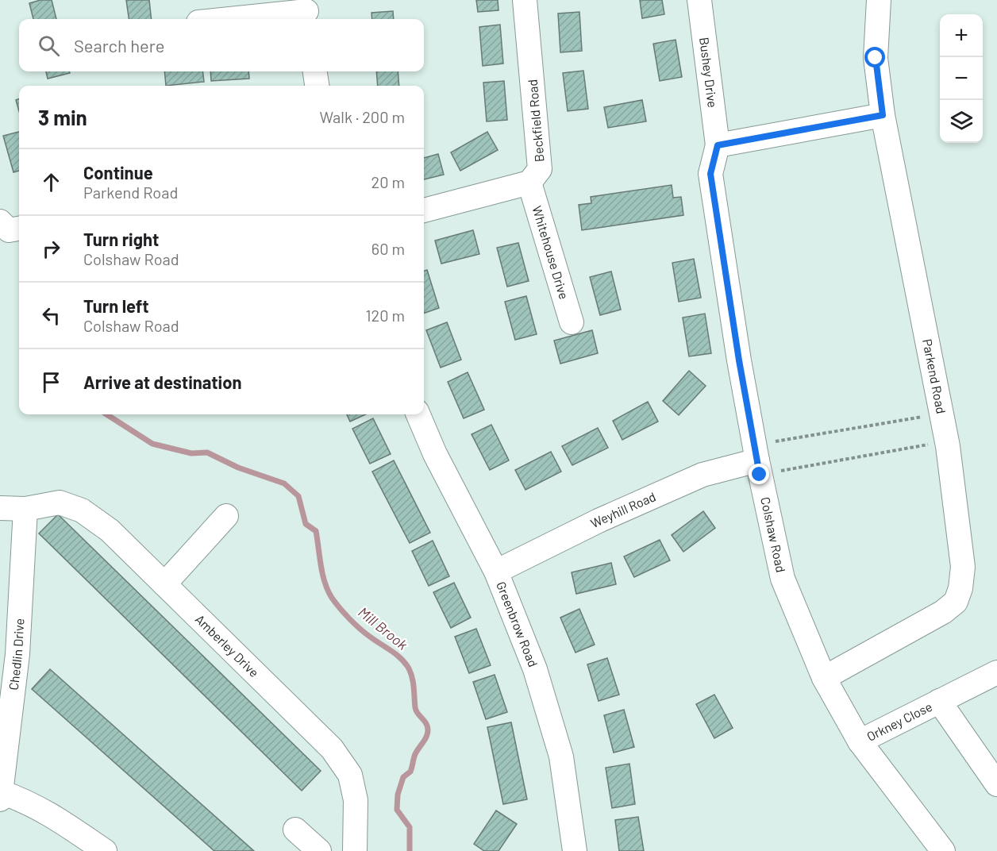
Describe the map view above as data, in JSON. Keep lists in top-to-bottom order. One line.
{"streets":{"street":["Bushey Drive","Beckfield Road","Whitehouse Drive","Parkend Road","Weyhill Road","Colshaw Road","Greenbrow Road","Amberley Drive","Chedlin Drive","Orkney Close"]},"crossings":[["Bushey Drive","Colshaw Road"],["Beckfield Road","Whitehouse Drive"],["Parkend Road","Colshaw Road"],["Weyhill Road","Colshaw Road"],["Weyhill Road","Greenbrow Road"],["Colshaw Road","Orkney Close"],["Amberley Drive","Chedlin Drive"]],"water":["Mill Brook"],"page":{"map_buttons":["+","−"],"search":"Search here","heading":["3 min","Walk · 200 m"],"list":[["Continue","Parkend Road","20 m"],["Turn right","Colshaw Road","60 m"],["Turn left","Colshaw Road","120 m"],"Arrive at destination"]}}
